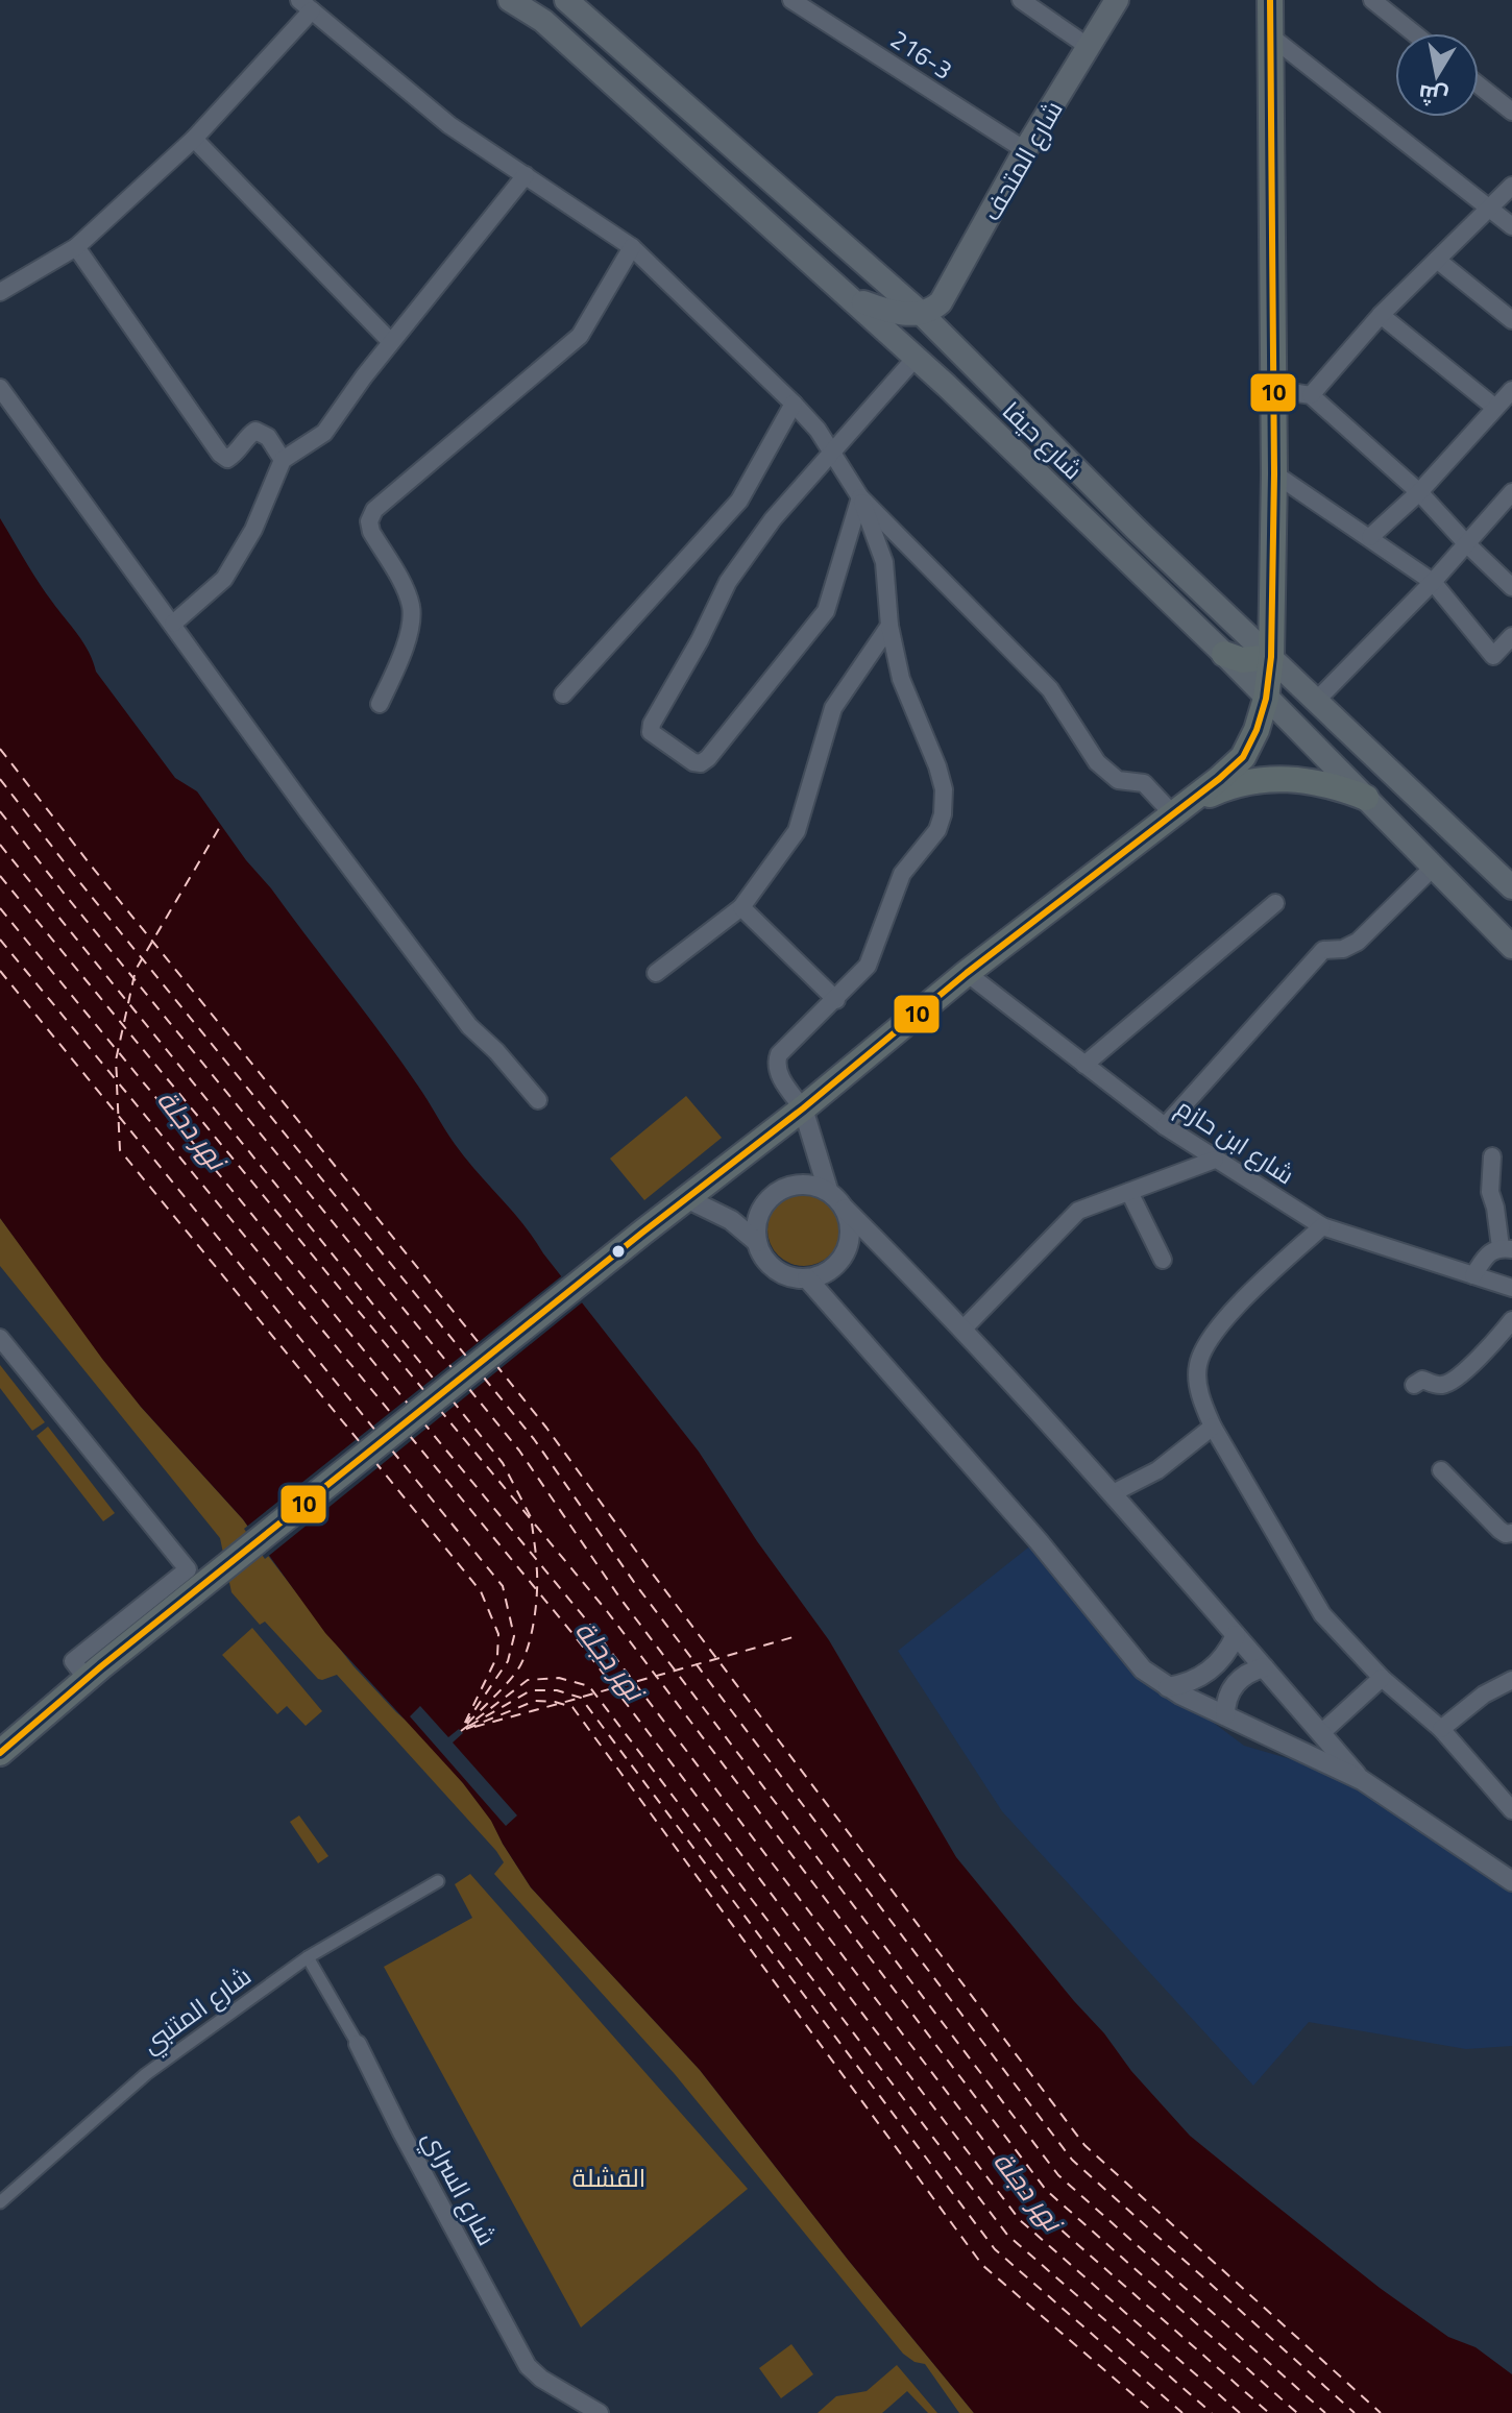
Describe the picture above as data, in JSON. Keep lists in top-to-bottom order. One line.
{"streets":{"main road":["شارع المتحف","شارع حيفا"],"street":["216-3","شارع ابن حازم","شارع المتنبي","شارع السراي"]},"crossings":[["216-3","شارع المتحف"],["شارع المتحف","شارع حيفا"],["شارع المتنبي","شارع السراي"]],"water":["نهر دجلة"],"parks":["القشلة"],"lines":["transit line 10"],"north":"bottom"}
